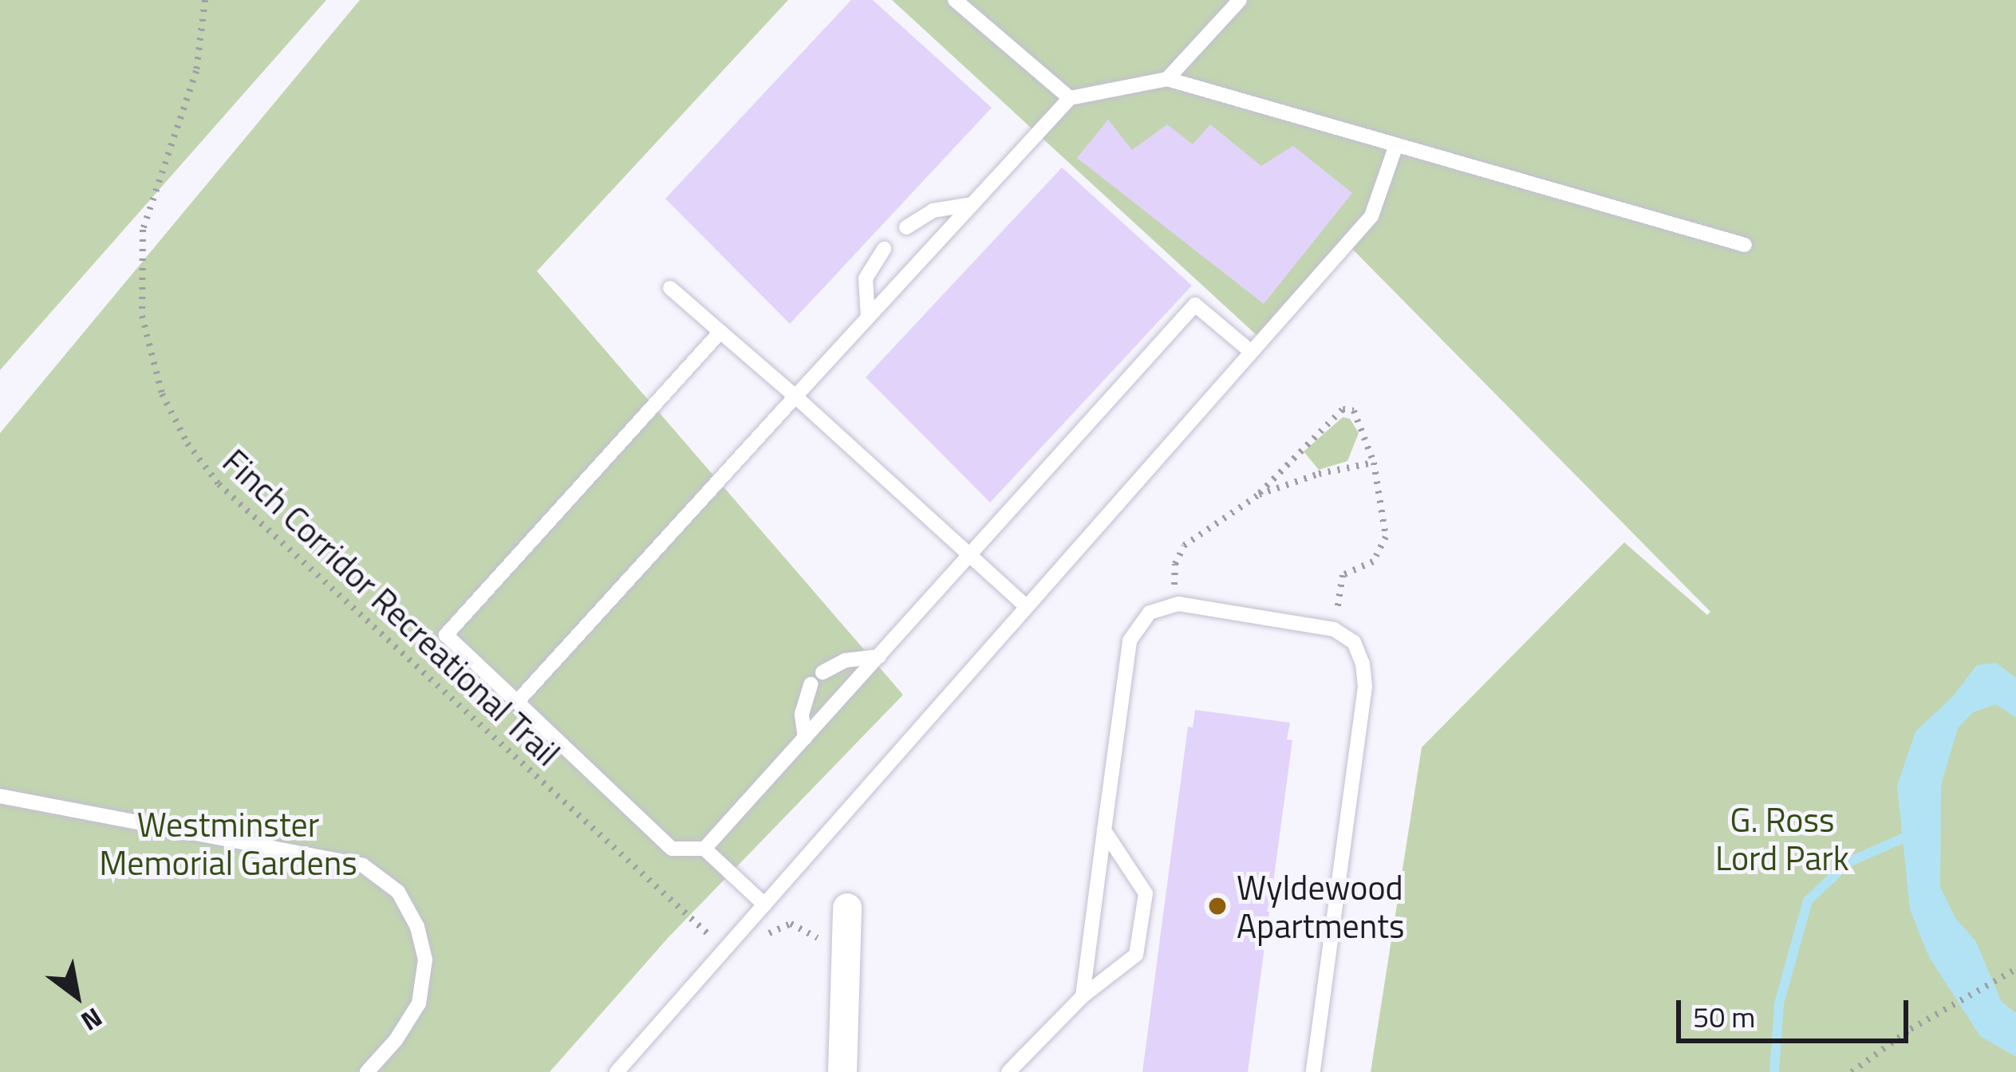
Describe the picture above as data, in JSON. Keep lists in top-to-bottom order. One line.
{"streets":{"path":["Finch Corridor Recreational Trail"]},"parks":["G. Ross Lord Park","Westminster Memorial Gardens"],"places":["Wyldewood Apartments"],"scale_bar":"50 m","north":"bottom right"}
